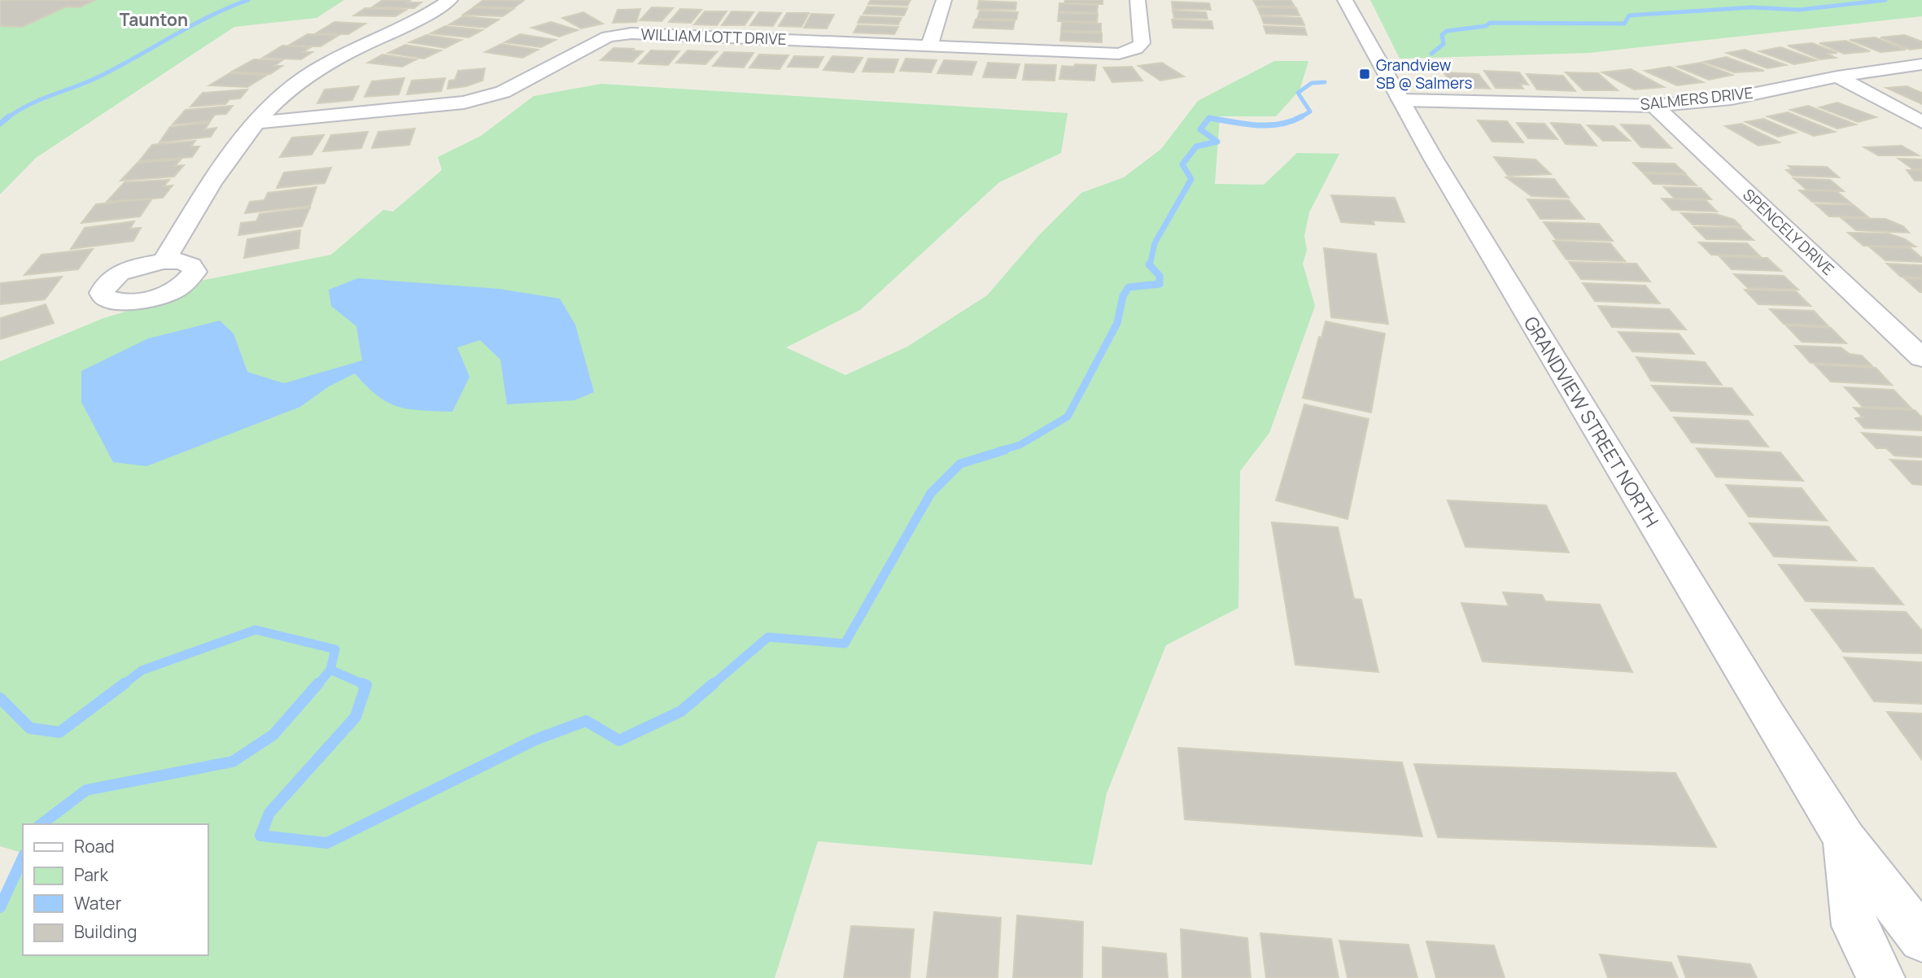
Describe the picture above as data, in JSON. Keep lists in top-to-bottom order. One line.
{"streets":{"street":["WILLIAM LOTT DRIVE","SALMERS DRIVE","SPENCELY DRIVE","GRANDVIEW STREET NORTH"]},"crossings":[["SALMERS DRIVE","SPENCELY DRIVE"],["SALMERS DRIVE","GRANDVIEW STREET NORTH"]],"districts":["Taunton"],"places":{"transit":["Grandview SB @ Salmers"]},"legend":["Road","Park","Water","Building"]}
